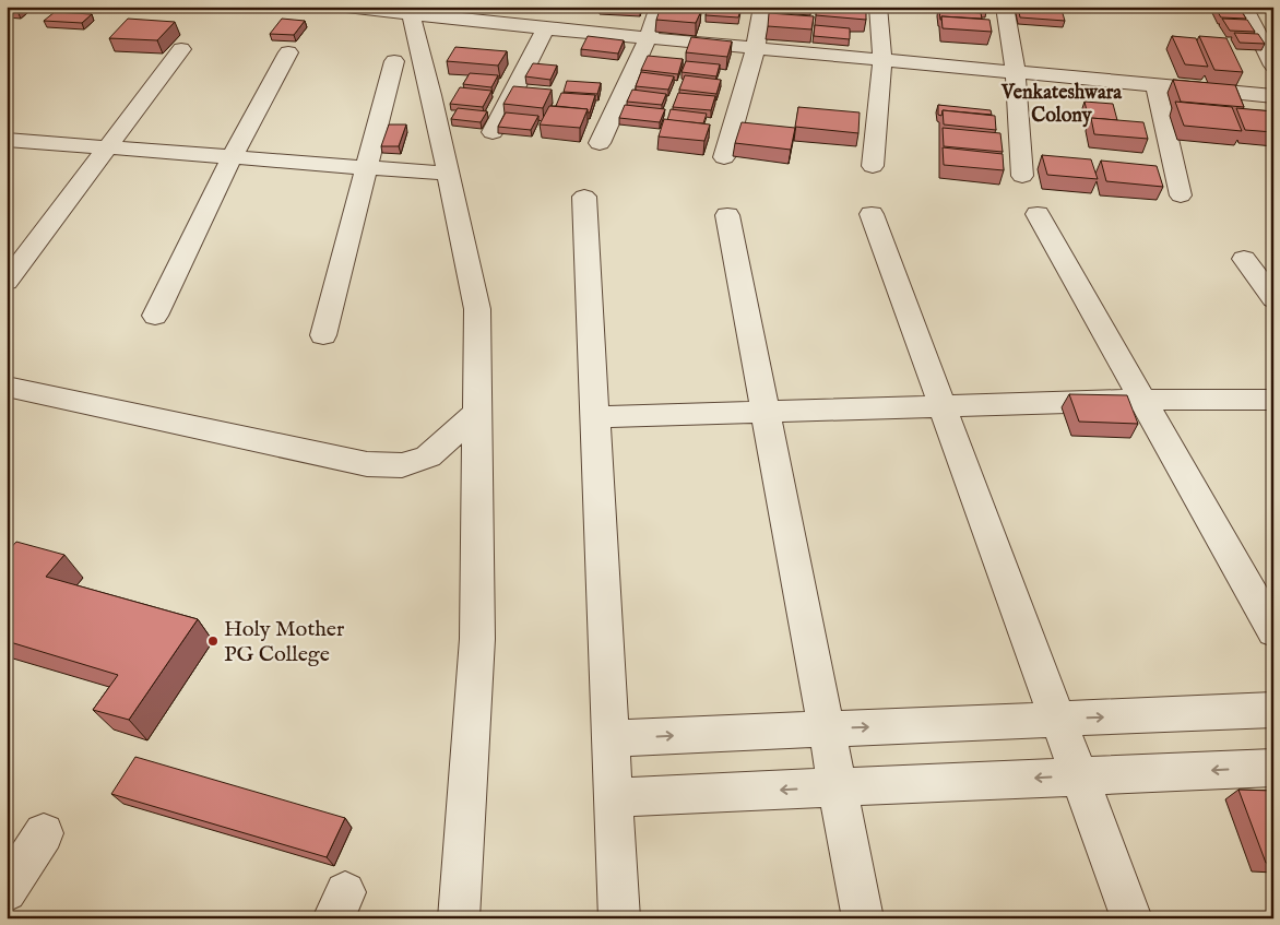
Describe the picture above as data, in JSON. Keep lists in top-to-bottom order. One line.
{"districts":["Venkateshwara Colony"],"places":["Holy Mother PG College"]}
